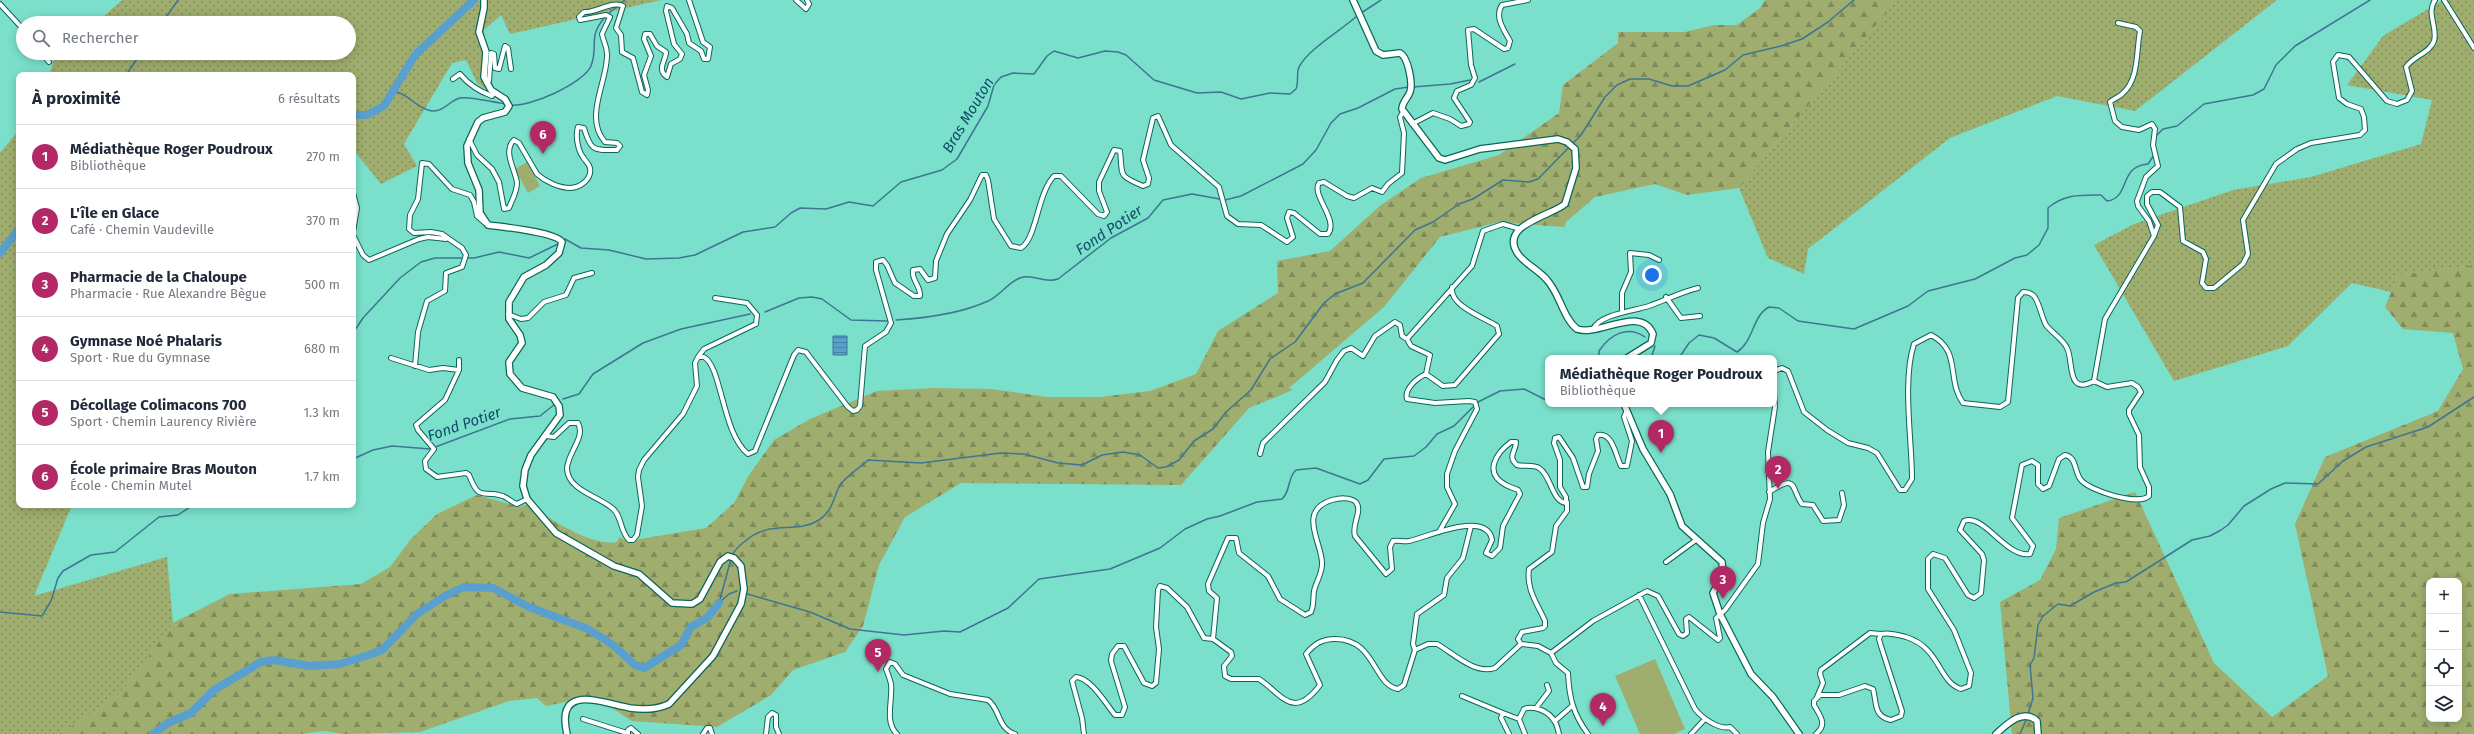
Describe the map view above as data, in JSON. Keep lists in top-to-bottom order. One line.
{"water":["Bras Mouton","Fond Potier"],"page":{"search":"Rechercher","heading":["À proximité","6 résultats"],"pins":["6","1","2","3","5","4"],"list":[{"mark":"1","name":"Médiathèque Roger Poudroux","note":"Bibliothèque","value":"270 m"},{"mark":"2","name":"L'île en Glace","note":"Café · Chemin Vaudeville","value":"370 m"},{"mark":"3","name":"Pharmacie de la Chaloupe","note":"Pharmacie · Rue Alexandre Bègue","value":"500 m"},{"mark":"4","name":"Gymnase Noé Phalaris","note":"Sport · Rue du Gymnase","value":"680 m"},{"mark":"5","name":"Décollage Colimacons 700","note":"Sport · Chemin Laurency Rivière","value":"1.3 km"},{"mark":"6","name":"École primaire Bras Mouton","note":"École · Chemin Mutel","value":"1.7 km"}],"popup":["Médiathèque Roger Poudroux","Bibliothèque"],"map_buttons":["+","−"]}}
